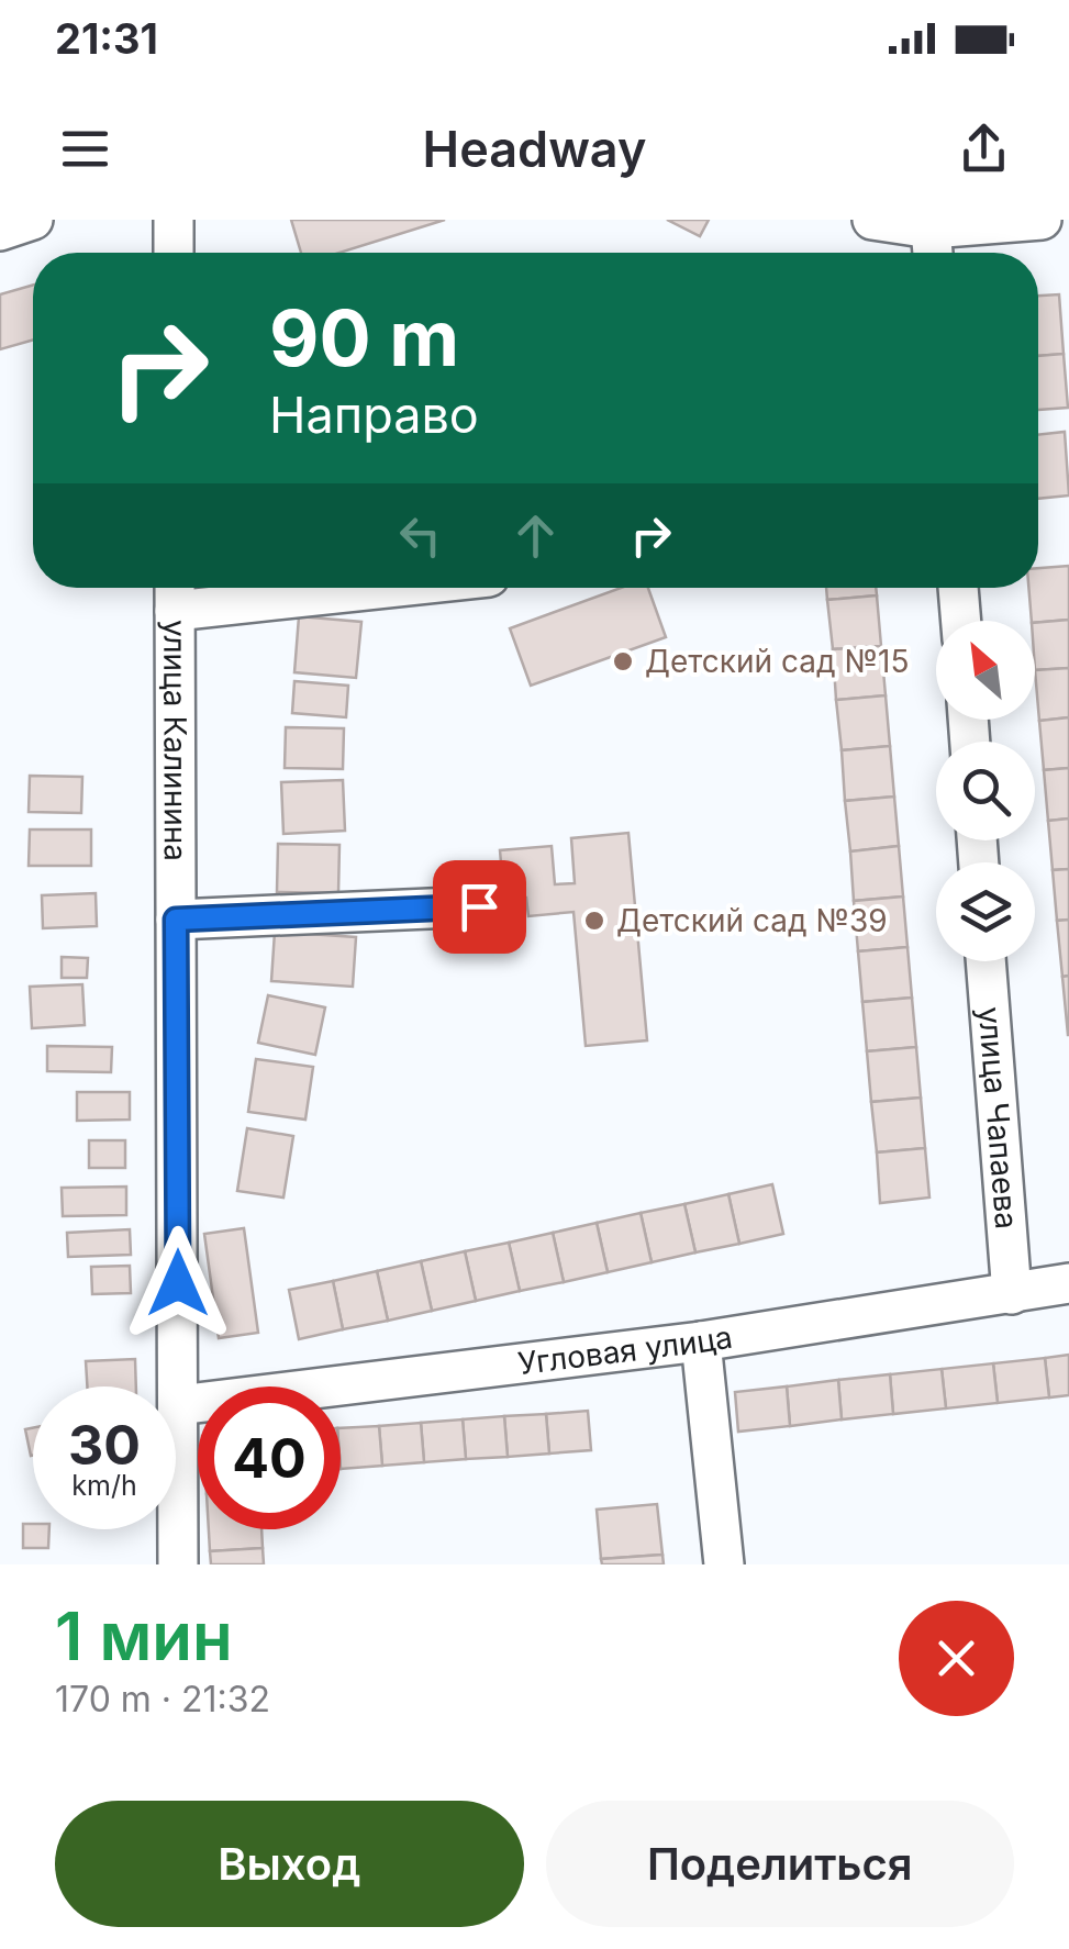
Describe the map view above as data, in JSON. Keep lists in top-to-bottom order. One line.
{"streets":{"street":["улица Калинина","улица Чапаева","Угловая улица"]},"crossings":[["улица Калинина","Угловая улица"],["улица Чапаева","Угловая улица"]],"places":["Детский сад №15","Детский сад №39"],"north":"top left","page":{"status":"21:31","header":"Headway","turn":["90 m","Направо"],"speed":"30 km/h","limit":"40","heading":["1 мин","170 m · 21:32"],"buttons":["Выход","Поделиться"]}}
